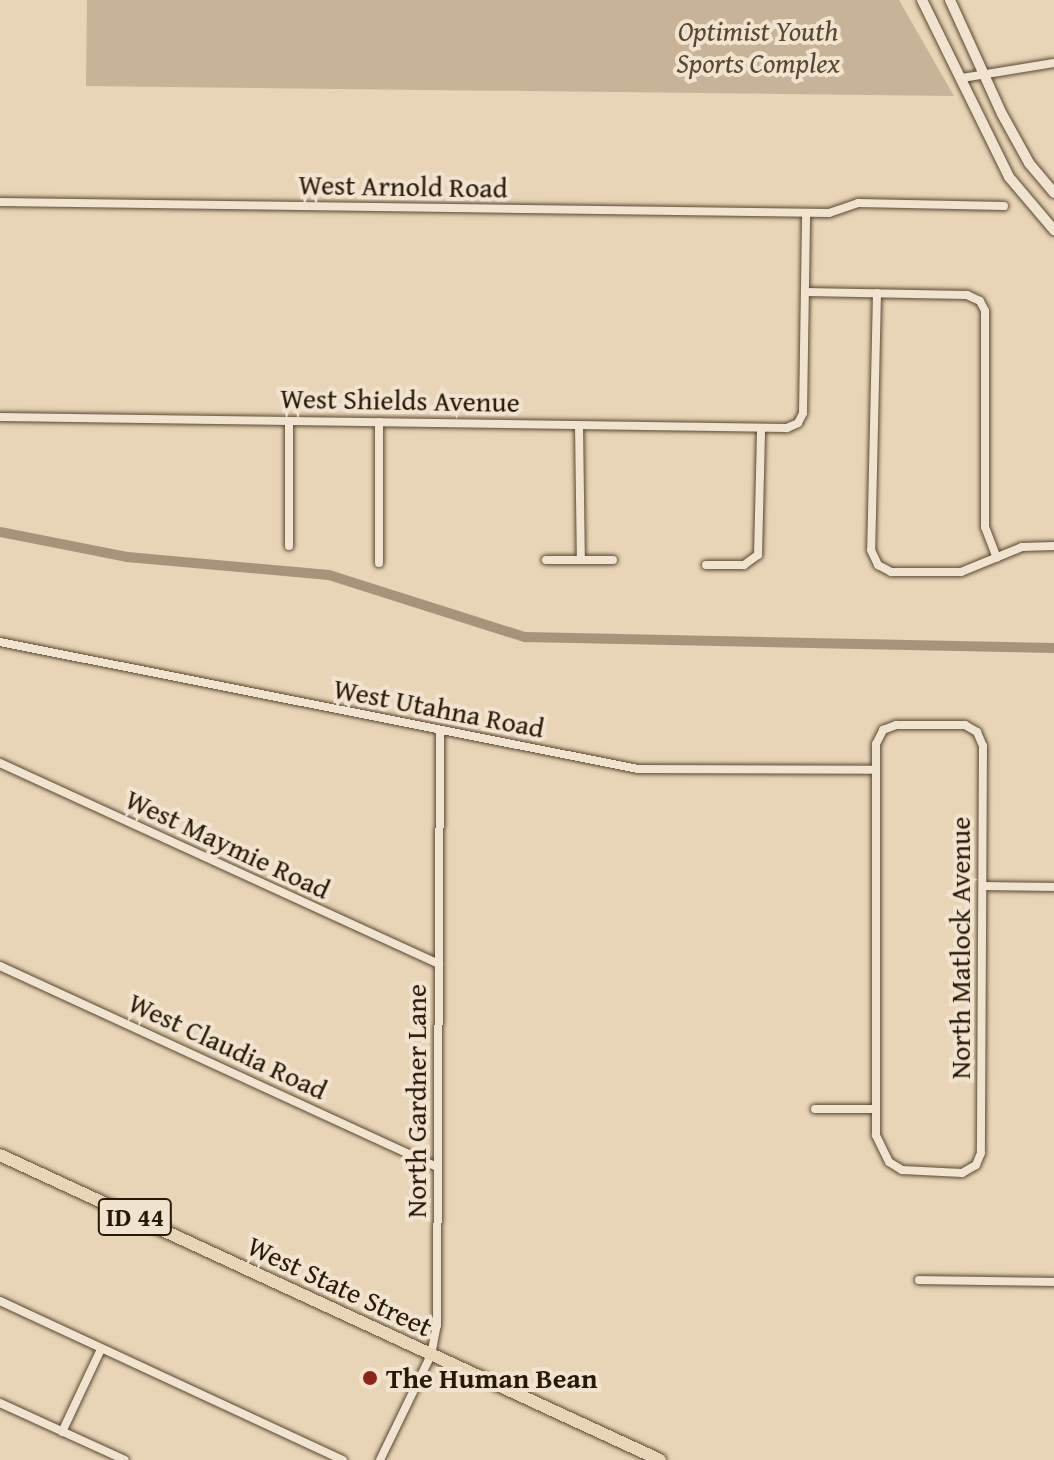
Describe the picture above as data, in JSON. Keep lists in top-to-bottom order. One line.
{"streets":{"main road":["ID 44","West State Street"],"street":["West Arnold Road","West Shields Avenue","West Utahna Road","West Maymie Road","North Matlock Avenue","West Claudia Road","North Gardner Lane"]},"crossings":[["West Utahna Road","North Matlock Avenue"],["West Utahna Road","North Gardner Lane"],["West Maymie Road","North Gardner Lane"],["West Claudia Road","North Gardner Lane"],["North Gardner Lane","West State Street"]],"parks":["Optimist Youth Sports Complex"],"places":["The Human Bean"]}
